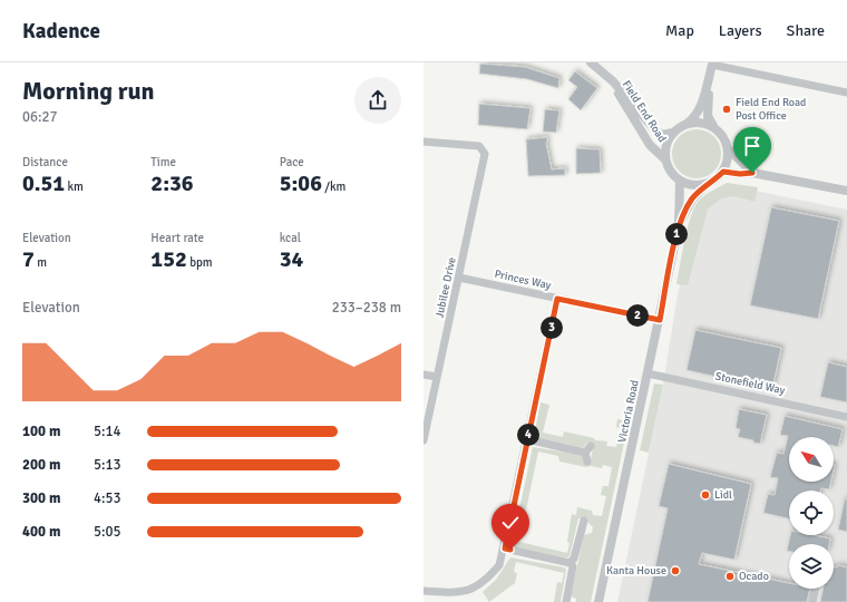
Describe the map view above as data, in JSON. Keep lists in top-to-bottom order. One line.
{"streets":{"street":["Field End Road","Princes Way","Jubilee Drive","Stonefield Way","Victoria Road"]},"crossings":[["Field End Road","Victoria Road"],["Princes Way","Jubilee Drive"],["Princes Way","Victoria Road"],["Stonefield Way","Victoria Road"]],"places":["Field End Road Post Office","Lidl","Kanta House","Ocado"],"north":"top left","page":{"header":"Kadence","nav":["Map","Layers","Share"],"heading":["Morning run","06:27"],"stats":[["Distance","0.51 km"],["Time","2:36"],["Pace","5:06 /km"],["Elevation","7 m"],["Heart rate","152 bpm"],["kcal","34"]],"pins":["1","2","3","4"],"chart":["Elevation","233–238 m"],"list":[{"name":"100 m","note":"5:14"},{"name":"200 m","note":"5:13"},{"name":"300 m","note":"4:53"},{"name":"400 m","note":"5:05"}]}}
